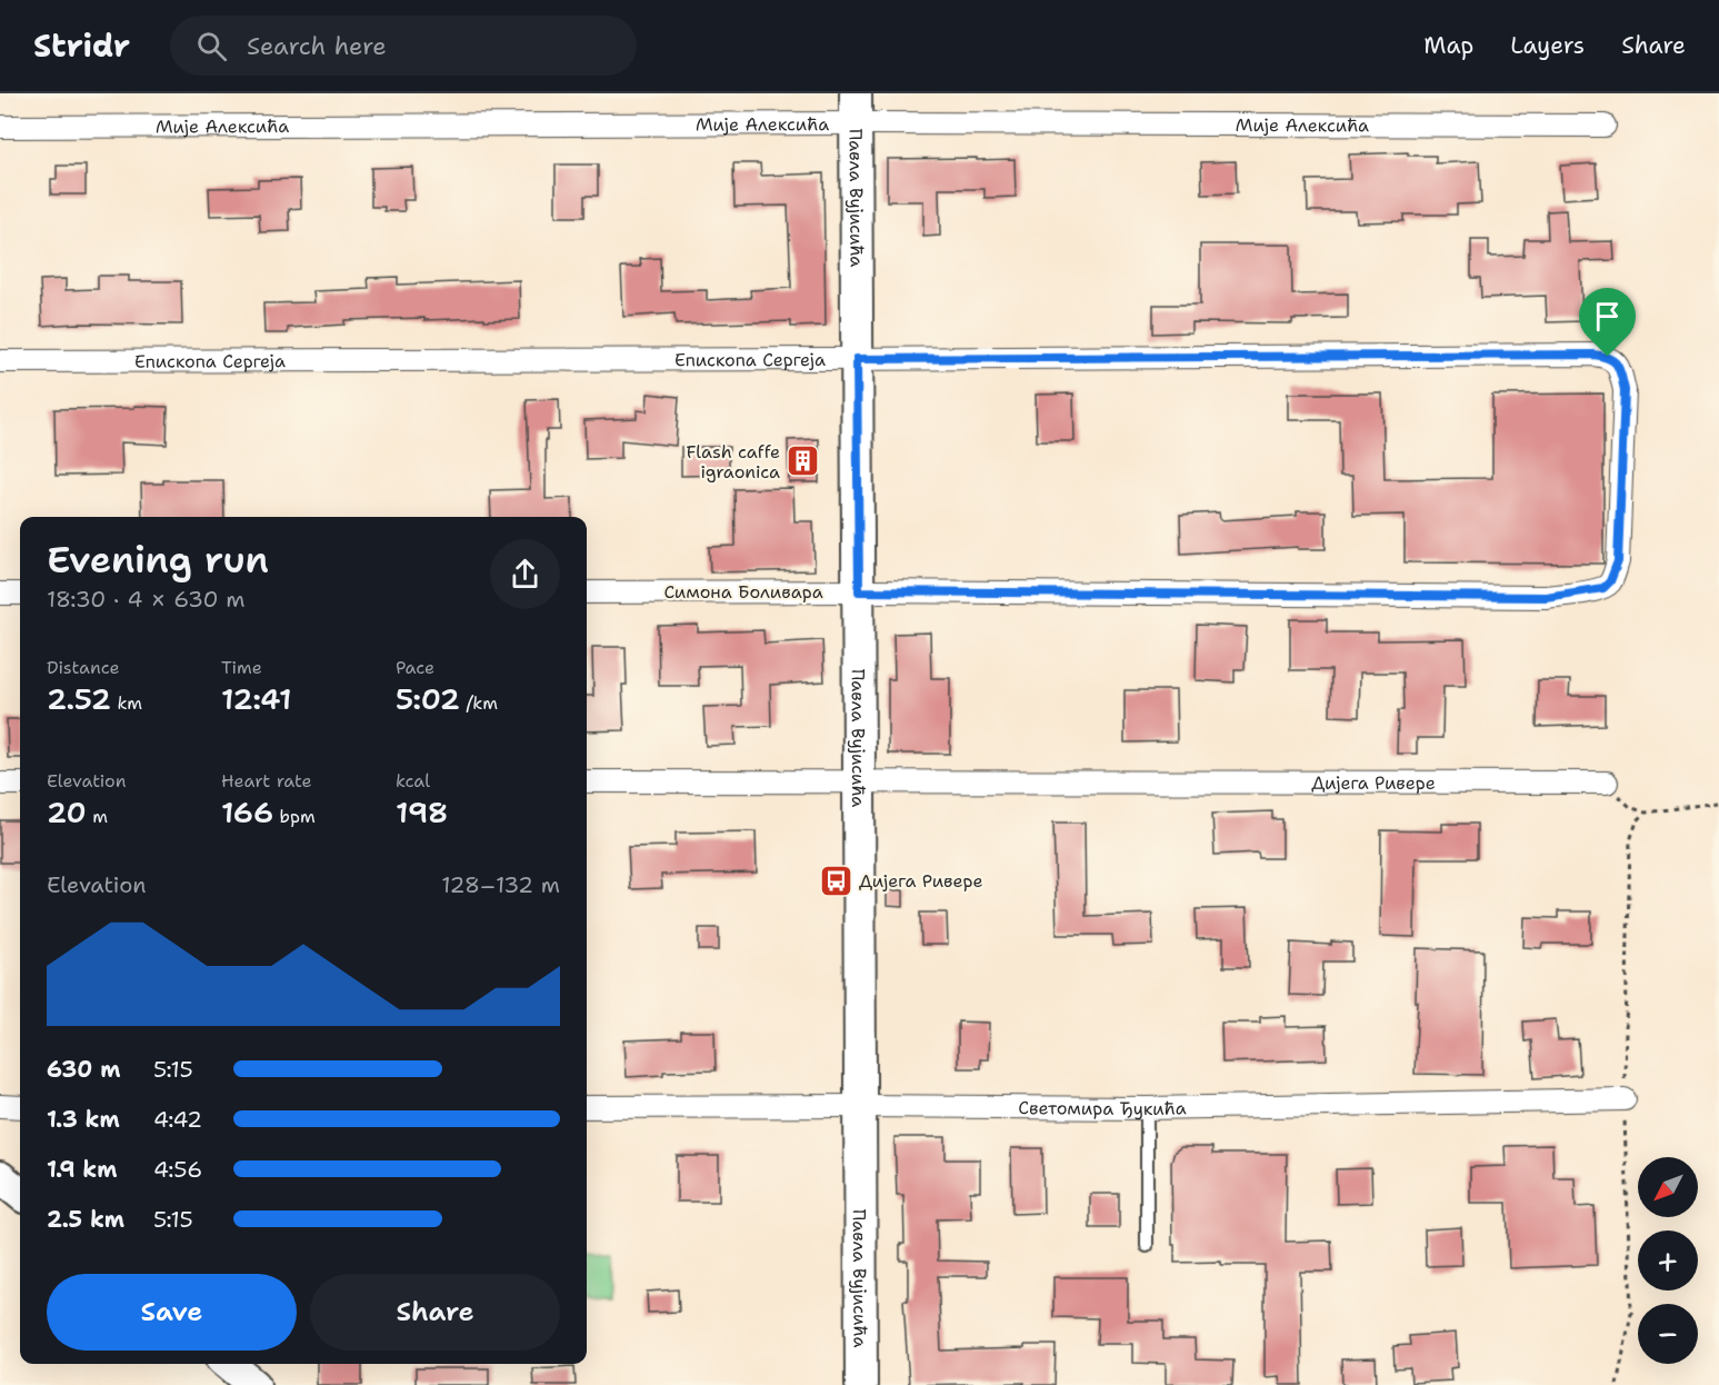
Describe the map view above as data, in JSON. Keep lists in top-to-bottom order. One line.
{"streets":{"street":["Мије Алексића","Павла Вујисића","Епископа Сергеја","Симона Боливара","Дијега Ривере","Светомира Ђукића"]},"crossings":[["Мије Алексића","Павла Вујисића"],["Павла Вујисића","Епископа Сергеја"],["Павла Вујисића","Симона Боливара"],["Павла Вујисића","Дијега Ривере"],["Павла Вујисића","Светомира Ђукића"],["Епископа Сергеја","Симона Боливара"]],"places":{"building":["Flash caffe igraonica"],"bus stop":["Дијега Ривере"]},"north":"bottom left","page":{"header":"Stridr","search":"Search here","nav":["Map","Layers","Share"],"heading":["Evening run","18:30 · 4 × 630 m"],"stats":[["Distance","2.52 km"],["Time","12:41"],["Pace","5:02 /km"],["Elevation","20 m"],["Heart rate","166 bpm"],["kcal","198"]],"chart":["Elevation","128–132 m"],"list":[{"name":"630 m","note":"5:15"},{"name":"1.3 km","note":"4:42"},{"name":"1.9 km","note":"4:56"},{"name":"2.5 km","note":"5:15"}],"map_buttons":["+","−"],"buttons":["Save","Share"]}}
